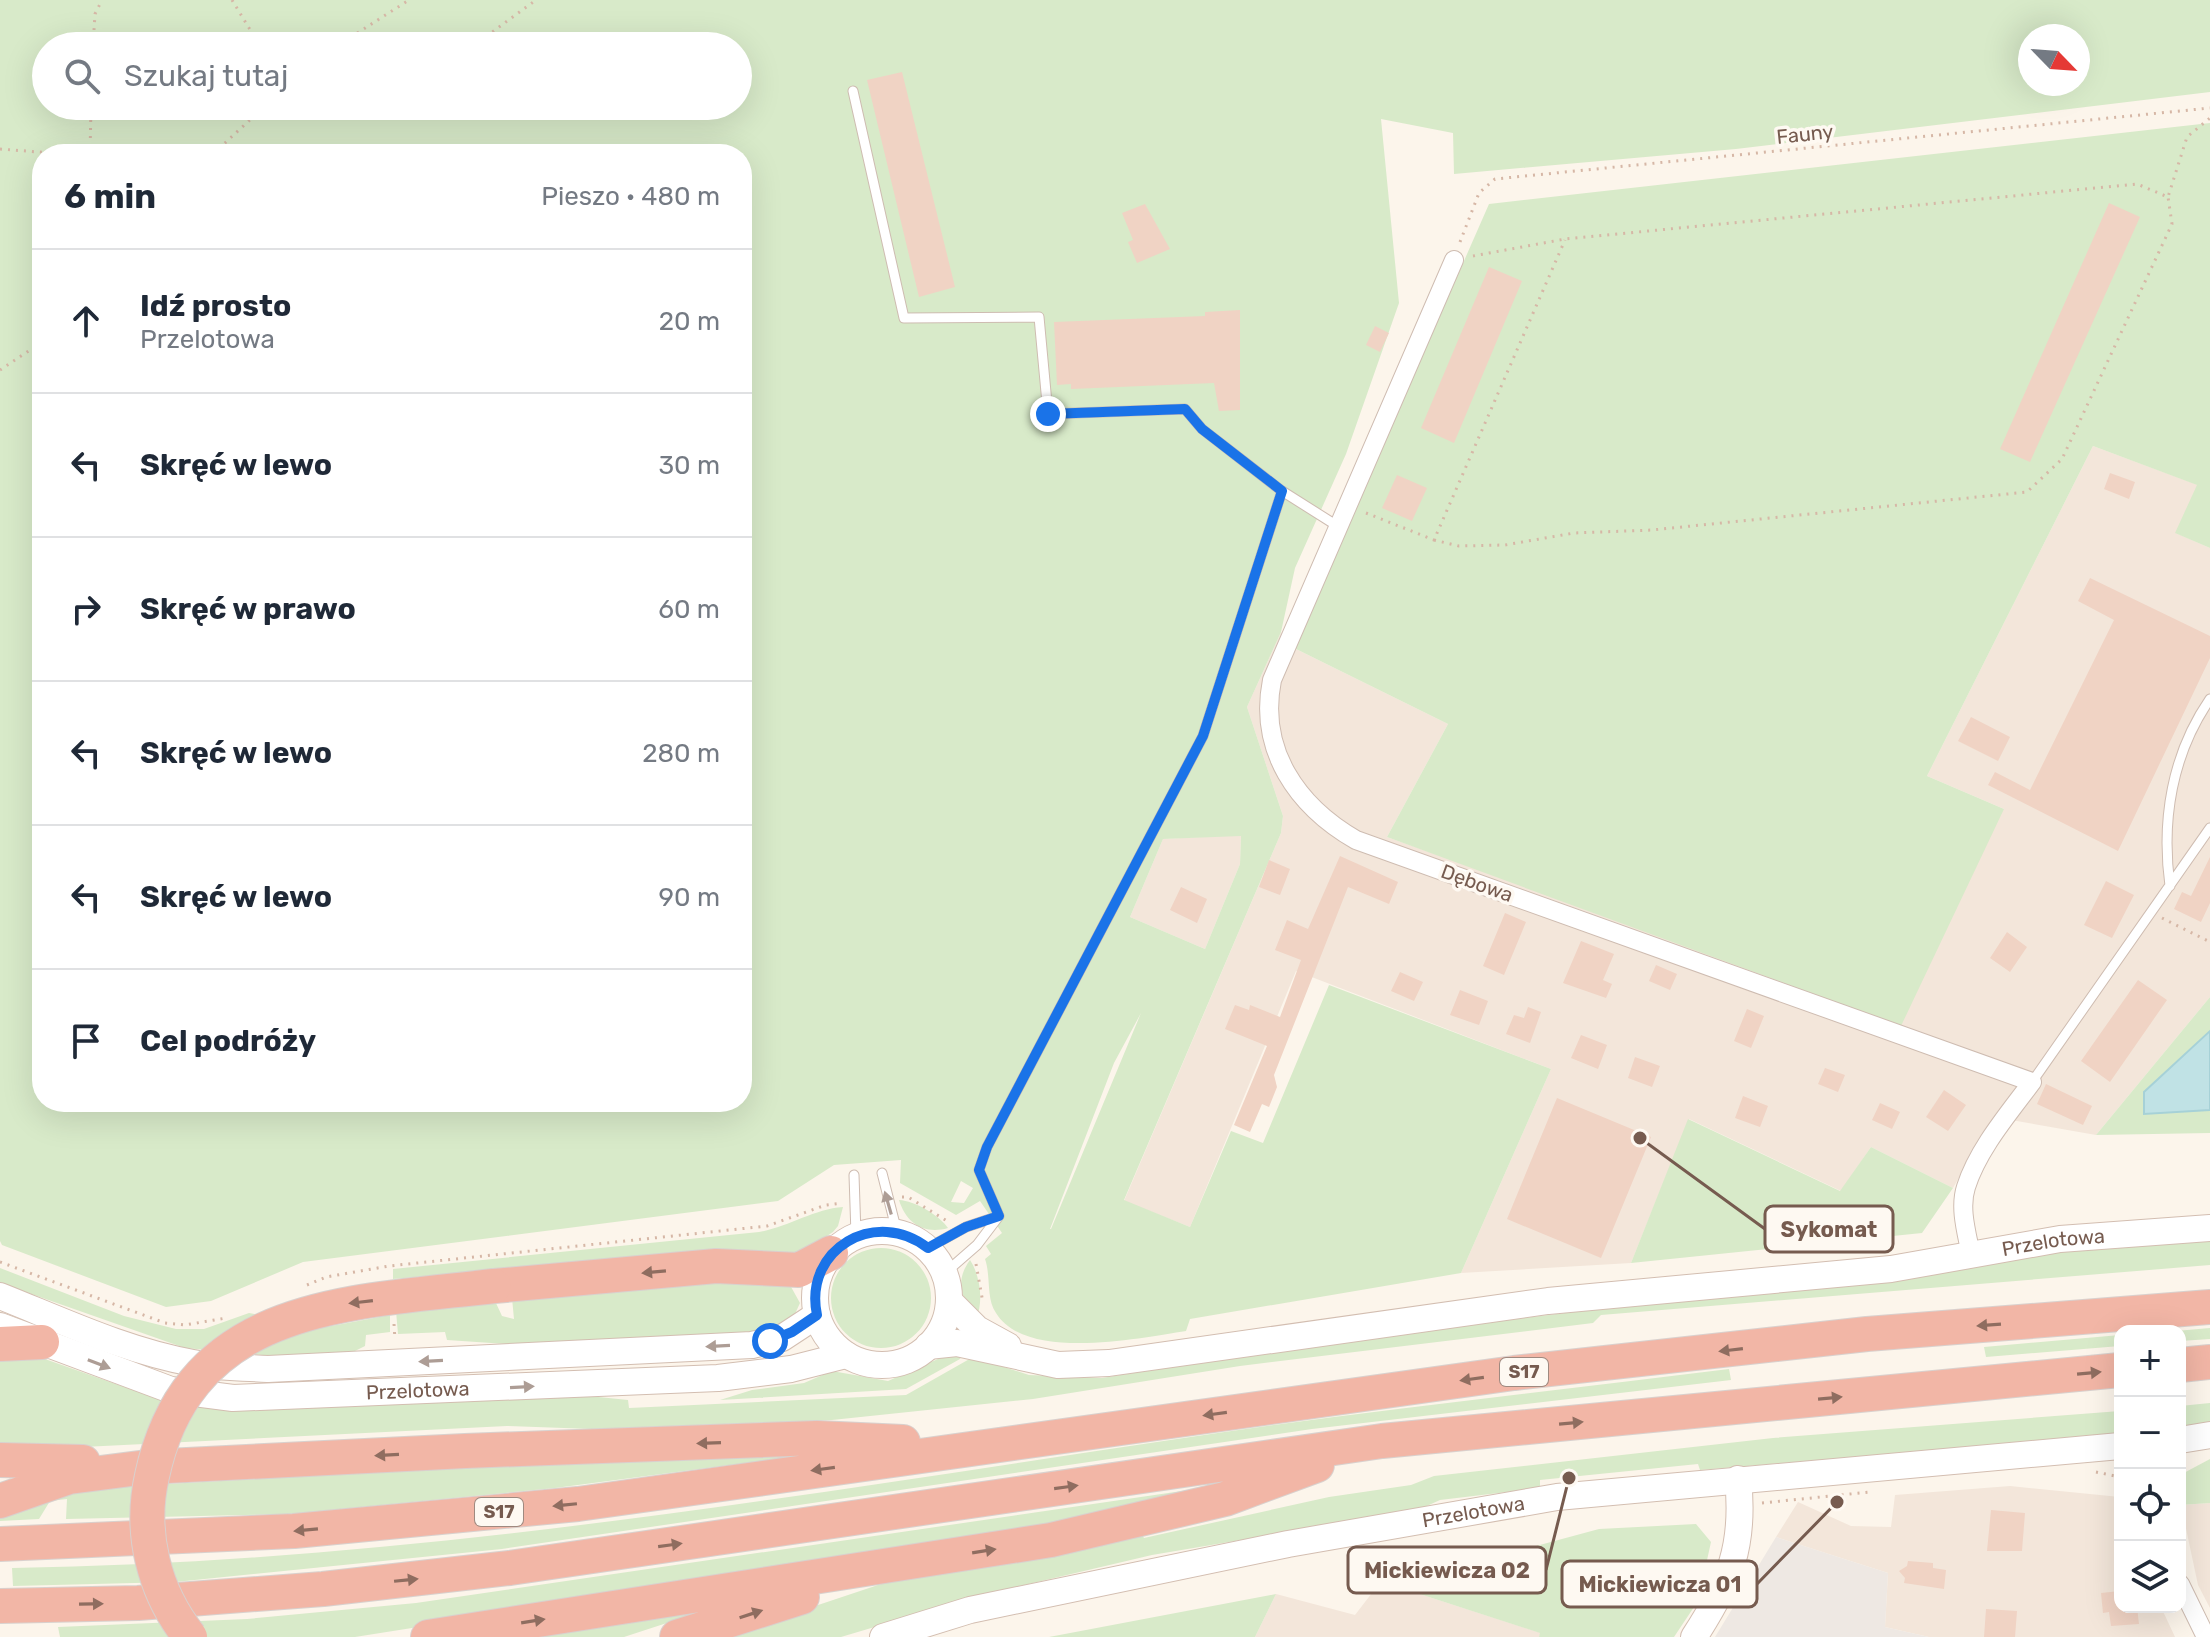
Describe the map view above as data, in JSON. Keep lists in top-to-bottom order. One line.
{"streets":{"highway":["S17"],"street":["Dębowa","Przelotowa"],"path":["Fauny"]},"crossings":[["Fauny","Dębowa"]],"places":["Sykomat","Mickiewicza 02","Mickiewicza 01"],"north":"bottom right","page":{"search":"Szukaj tutaj","heading":["6 min","Pieszo · 480 m"],"list":[["Idź prosto","Przelotowa","20 m"],["Skręć w lewo","30 m"],["Skręć w prawo","60 m"],["Skręć w lewo","280 m"],["Skręć w lewo","90 m"],"Cel podróży"],"map_buttons":["+","−"]}}
